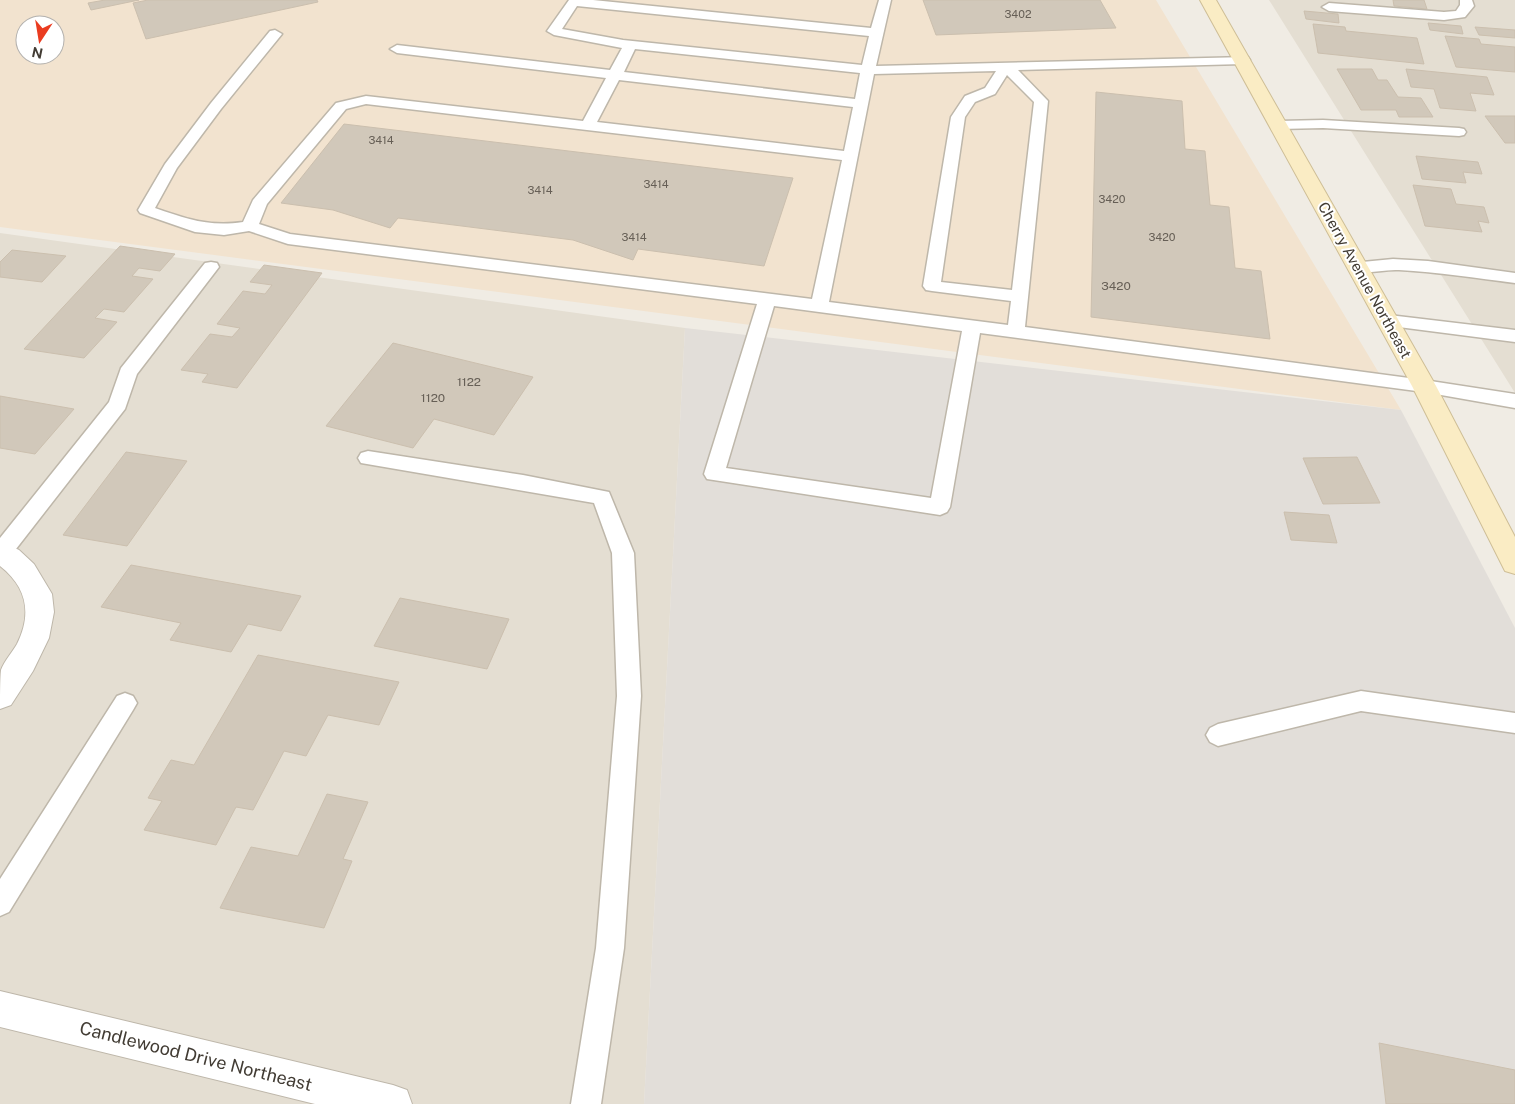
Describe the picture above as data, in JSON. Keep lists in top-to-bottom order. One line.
{"streets":{"main road":["Cherry Avenue Northeast"],"street":["Candlewood Drive Northeast"]},"house_numbers":["3402","3414","3414","3414","3420","3414","3420","3420","1122","1120"],"north":"bottom"}
